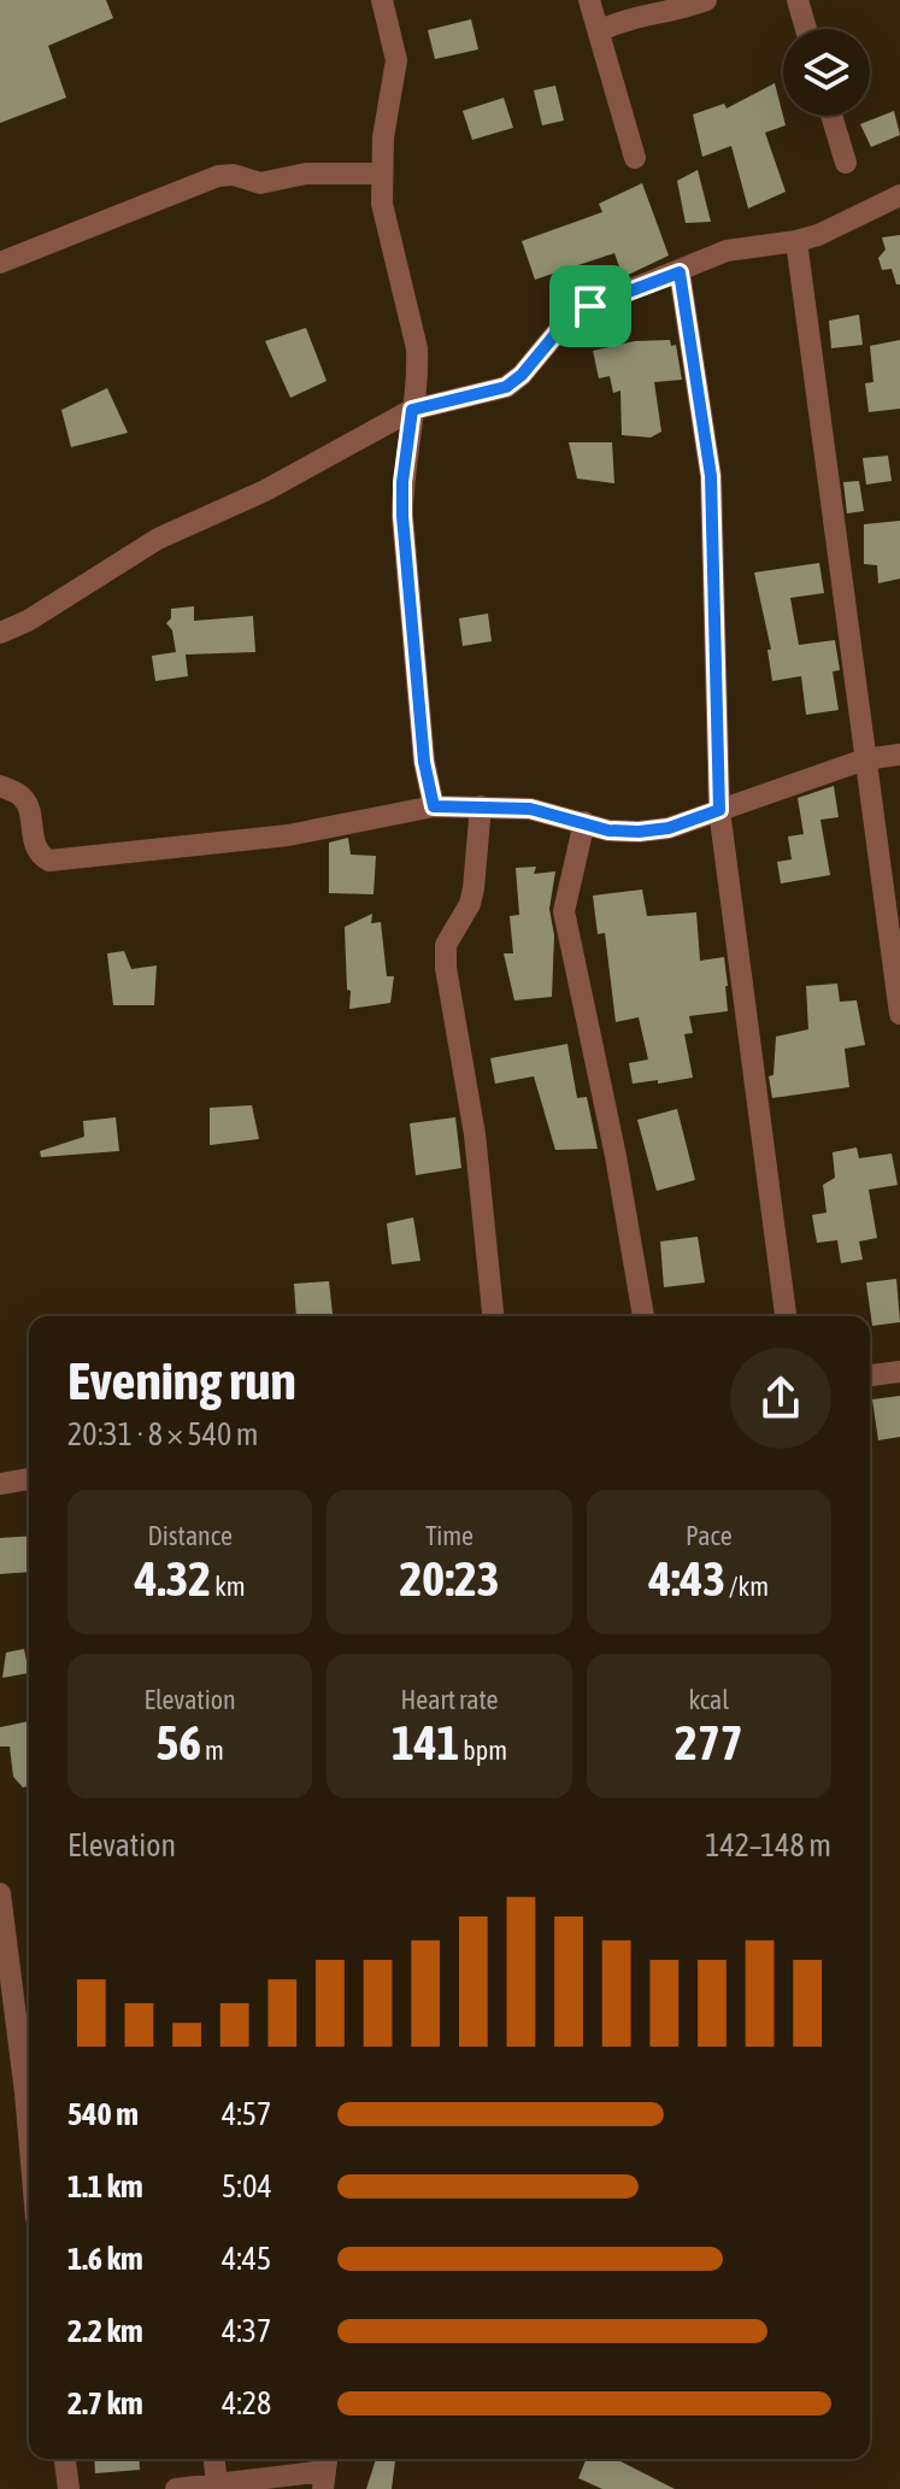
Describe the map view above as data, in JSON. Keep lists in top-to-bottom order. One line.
{"page":{"heading":["Evening run","20:31 · 8 × 540 m"],"stats":[["Distance","4.32 km"],["Time","20:23"],["Pace","4:43 /km"],["Elevation","56 m"],["Heart rate","141 bpm"],["kcal","277"]],"chart":["Elevation","142–148 m"],"list":[{"name":"540 m","note":"4:57"},{"name":"1.1 km","note":"5:04"},{"name":"1.6 km","note":"4:45"},{"name":"2.2 km","note":"4:37"},{"name":"2.7 km","note":"4:28"}]}}
